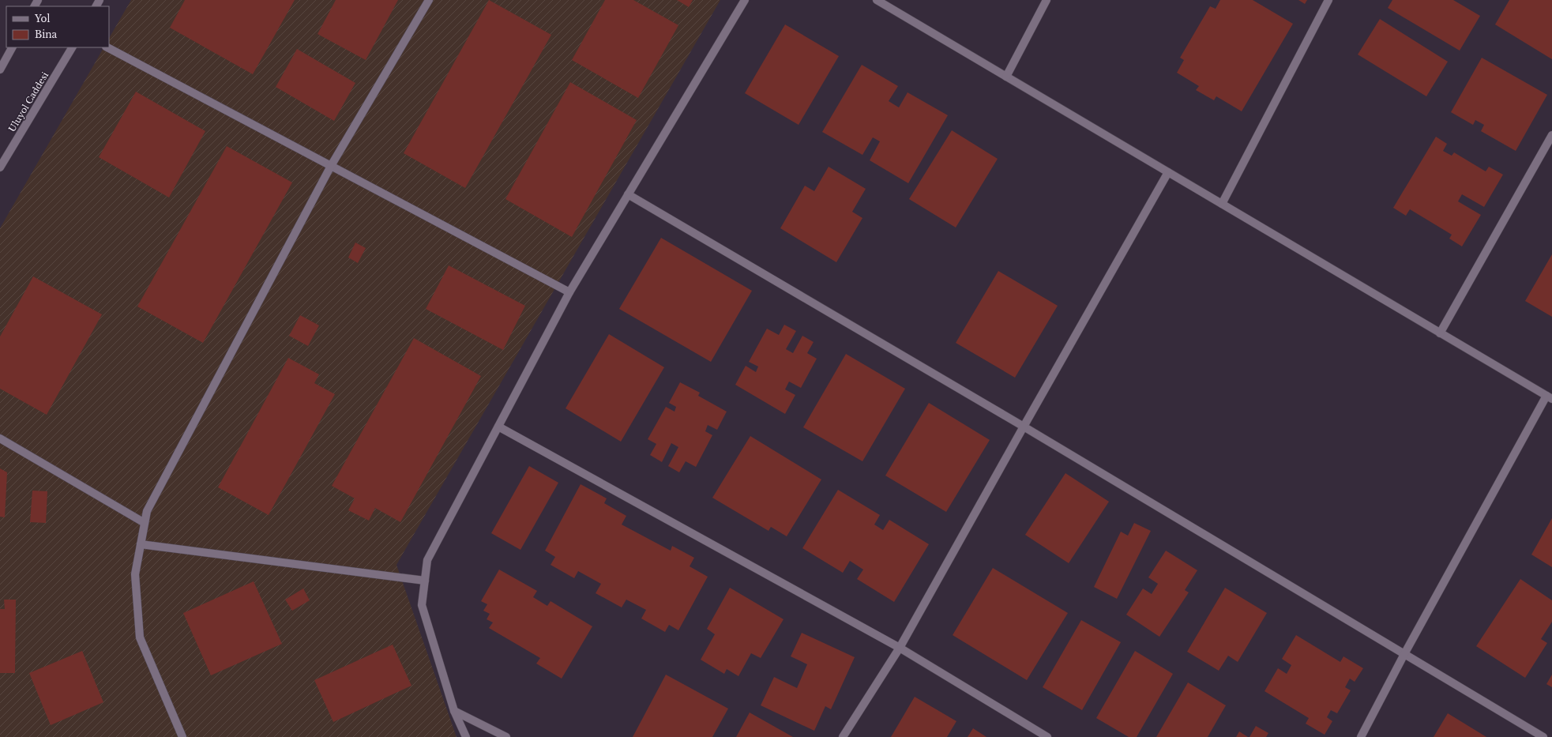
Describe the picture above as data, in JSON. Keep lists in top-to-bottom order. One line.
{"streets":{"street":["Uluyol Caddesi"]},"legend":["Yol","Bina"]}
